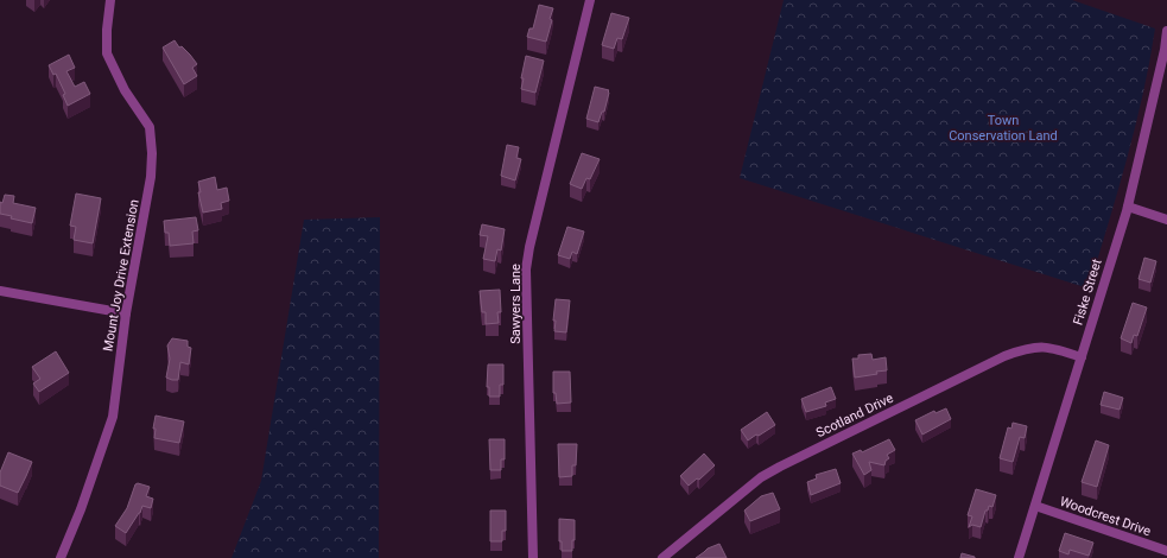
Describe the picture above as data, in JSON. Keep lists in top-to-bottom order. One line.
{"streets":{"street":["Mount Joy Drive Extension","Fiske Street","Sawyers Lane","Scotland Drive","Woodcrest Drive"]},"crossings":[["Fiske Street","Scotland Drive"],["Fiske Street","Woodcrest Drive"]],"parks":["Town Conservation Land"]}
